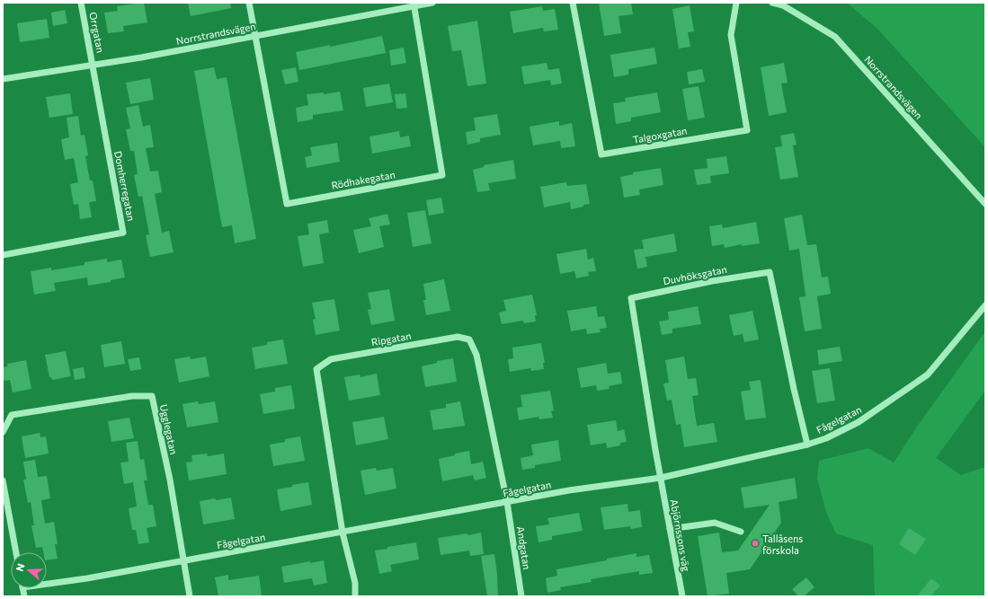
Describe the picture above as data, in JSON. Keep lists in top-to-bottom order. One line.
{"streets":{"street":["Orrgatan","Norrstrandsvägen","Talgoxgatan","Rödhakegatan","Domherregatan","Duvhöksgatan","Ripgatan","Fågelgatan","Ugglegatan","Abjörnssons väg","Andgatan"]},"crossings":[["Orrgatan","Norrstrandsvägen"],["Orrgatan","Domherregatan"],["Norrstrandsvägen","Rödhakegatan"],["Norrstrandsvägen","Domherregatan"],["Duvhöksgatan","Fågelgatan"],["Duvhöksgatan","Abjörnssons väg"],["Ripgatan","Fågelgatan"],["Ripgatan","Andgatan"],["Fågelgatan","Ugglegatan"],["Fågelgatan","Abjörnssons väg"],["Fågelgatan","Andgatan"]],"places":["Tallåsens förskola"],"north":"left"}
